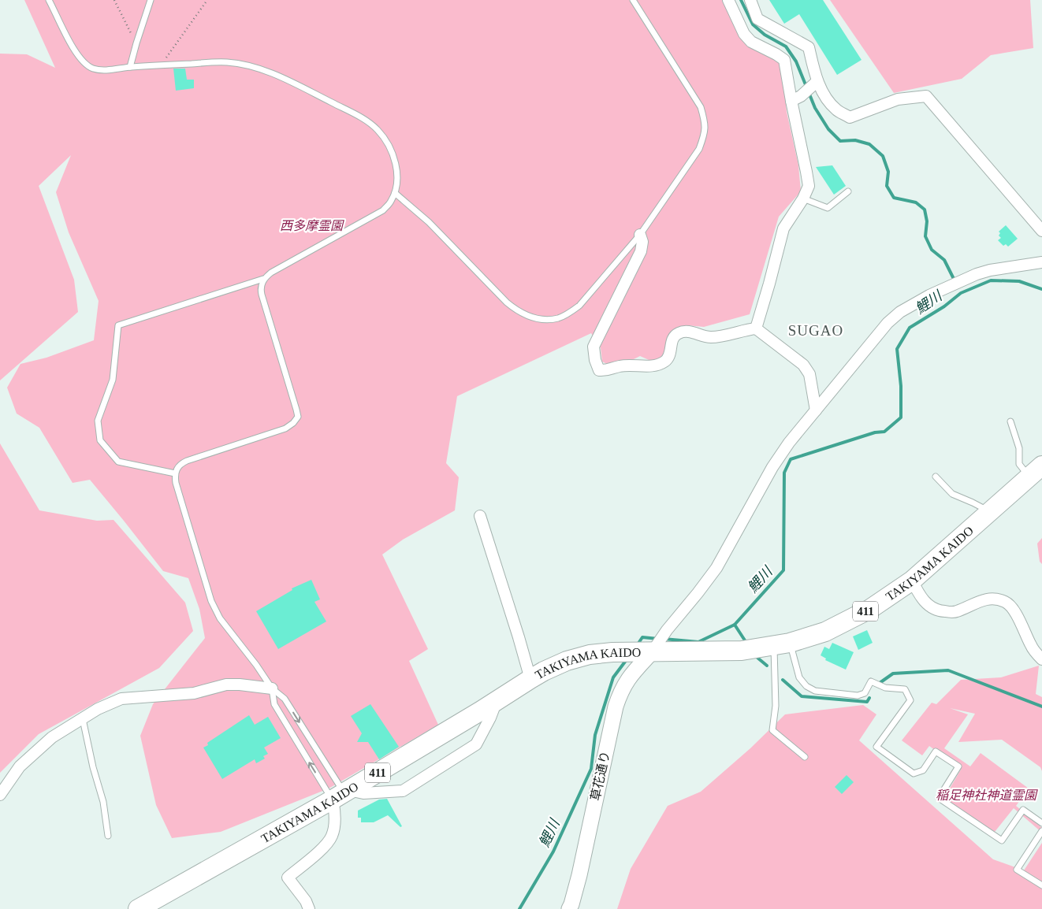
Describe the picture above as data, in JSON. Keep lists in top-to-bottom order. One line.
{"streets":{"highway":["TAKIYAMA KAIDO","411"],"street":["草花通り"]},"crossings":[["TAKIYAMA KAIDO","草花通り"]],"districts":["SUGAO"],"water":["鯉川"],"parks":["西多摩霊園","稲足神社神道霊園"]}
